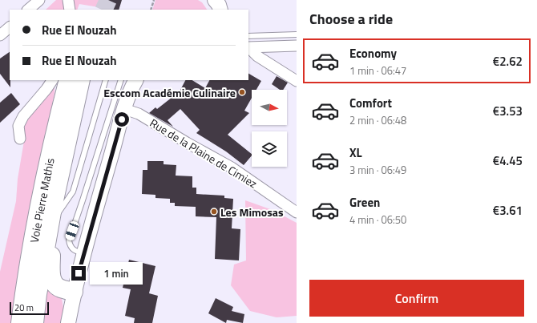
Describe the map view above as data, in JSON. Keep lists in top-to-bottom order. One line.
{"streets":{"highway":["Voie Pierre Mathis"],"street":["Rue de la Plaine de Cimiez"]},"places":["Esccom Académie Culinaire","Les Mimosas"],"scale_bar":"20 m","north":"right","page":{"heading":"Choose a ride","banner":["Rue El Nouzah","Rue El Nouzah"],"list":[{"name":"Economy","note":"1 min · 06:47","value":"€2.62"},{"name":"Comfort","note":"2 min · 06:48","value":"€3.53"},{"name":"XL","note":"3 min · 06:49","value":"€4.45"},{"name":"Green","note":"4 min · 06:50","value":"€3.61"}],"bubble":"1 min","buttons":"Confirm","scale":"20 m"}}
